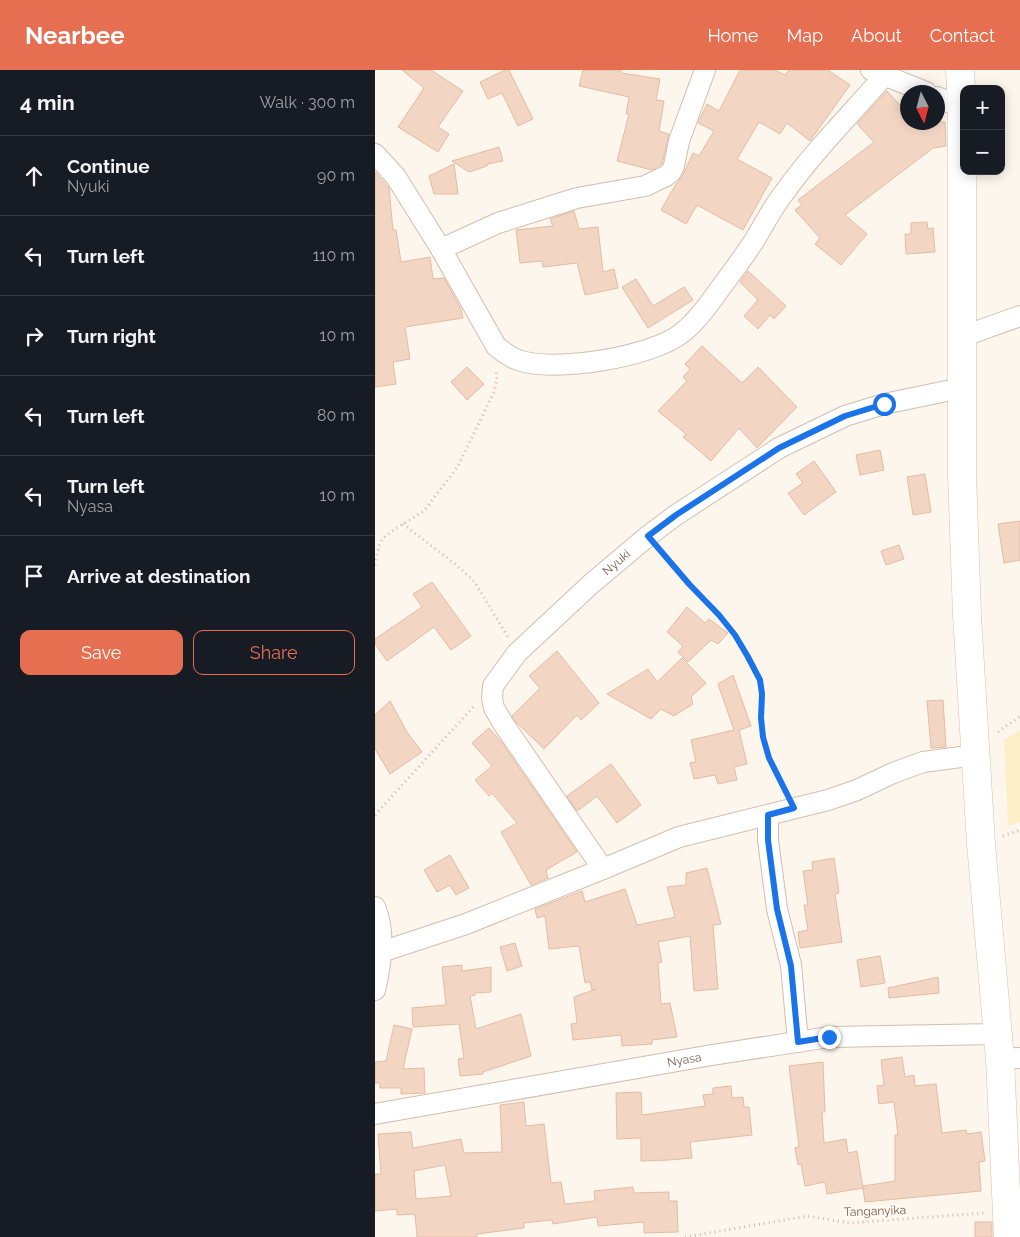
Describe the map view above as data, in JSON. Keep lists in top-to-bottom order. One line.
{"streets":{"street":["Nyuki","Nyasa"],"path":["Tanganyika"]},"north":"bottom","page":{"header":"Nearbee","nav":["Home","Map","About","Contact"],"heading":["4 min","Walk · 300 m"],"map_buttons":["+","−"],"list":[["Continue","Nyuki","90 m"],["Turn left","110 m"],["Turn right","10 m"],["Turn left","80 m"],["Turn left","Nyasa","10 m"],"Arrive at destination"],"buttons":["Save","Share"]}}
